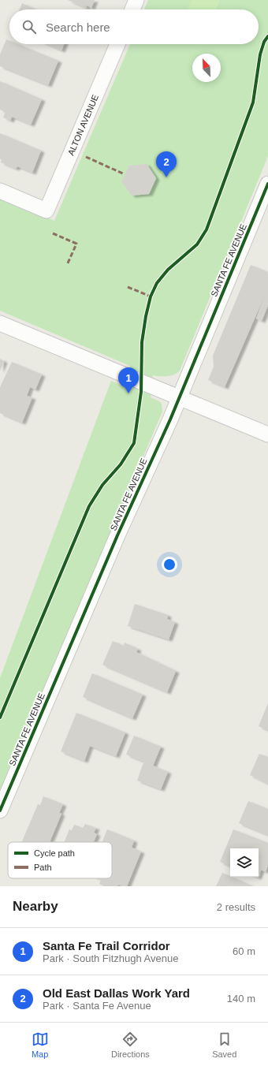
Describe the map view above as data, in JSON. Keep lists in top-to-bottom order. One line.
{"streets":{"street":["ALTON AVENUE","SANTA FE AVENUE"]},"legend":["Cycle path","Path"],"north":"top left","page":{"search":"Search here","pins":["2","1"],"heading":["Nearby","2 results"],"list":[{"mark":"1","name":"Santa Fe Trail Corridor","note":"Park · South Fitzhugh Avenue","value":"60 m"},{"mark":"2","name":"Old East Dallas Work Yard","note":"Park · Santa Fe Avenue","value":"140 m"}],"nav":["Map","Directions","Saved"]}}
